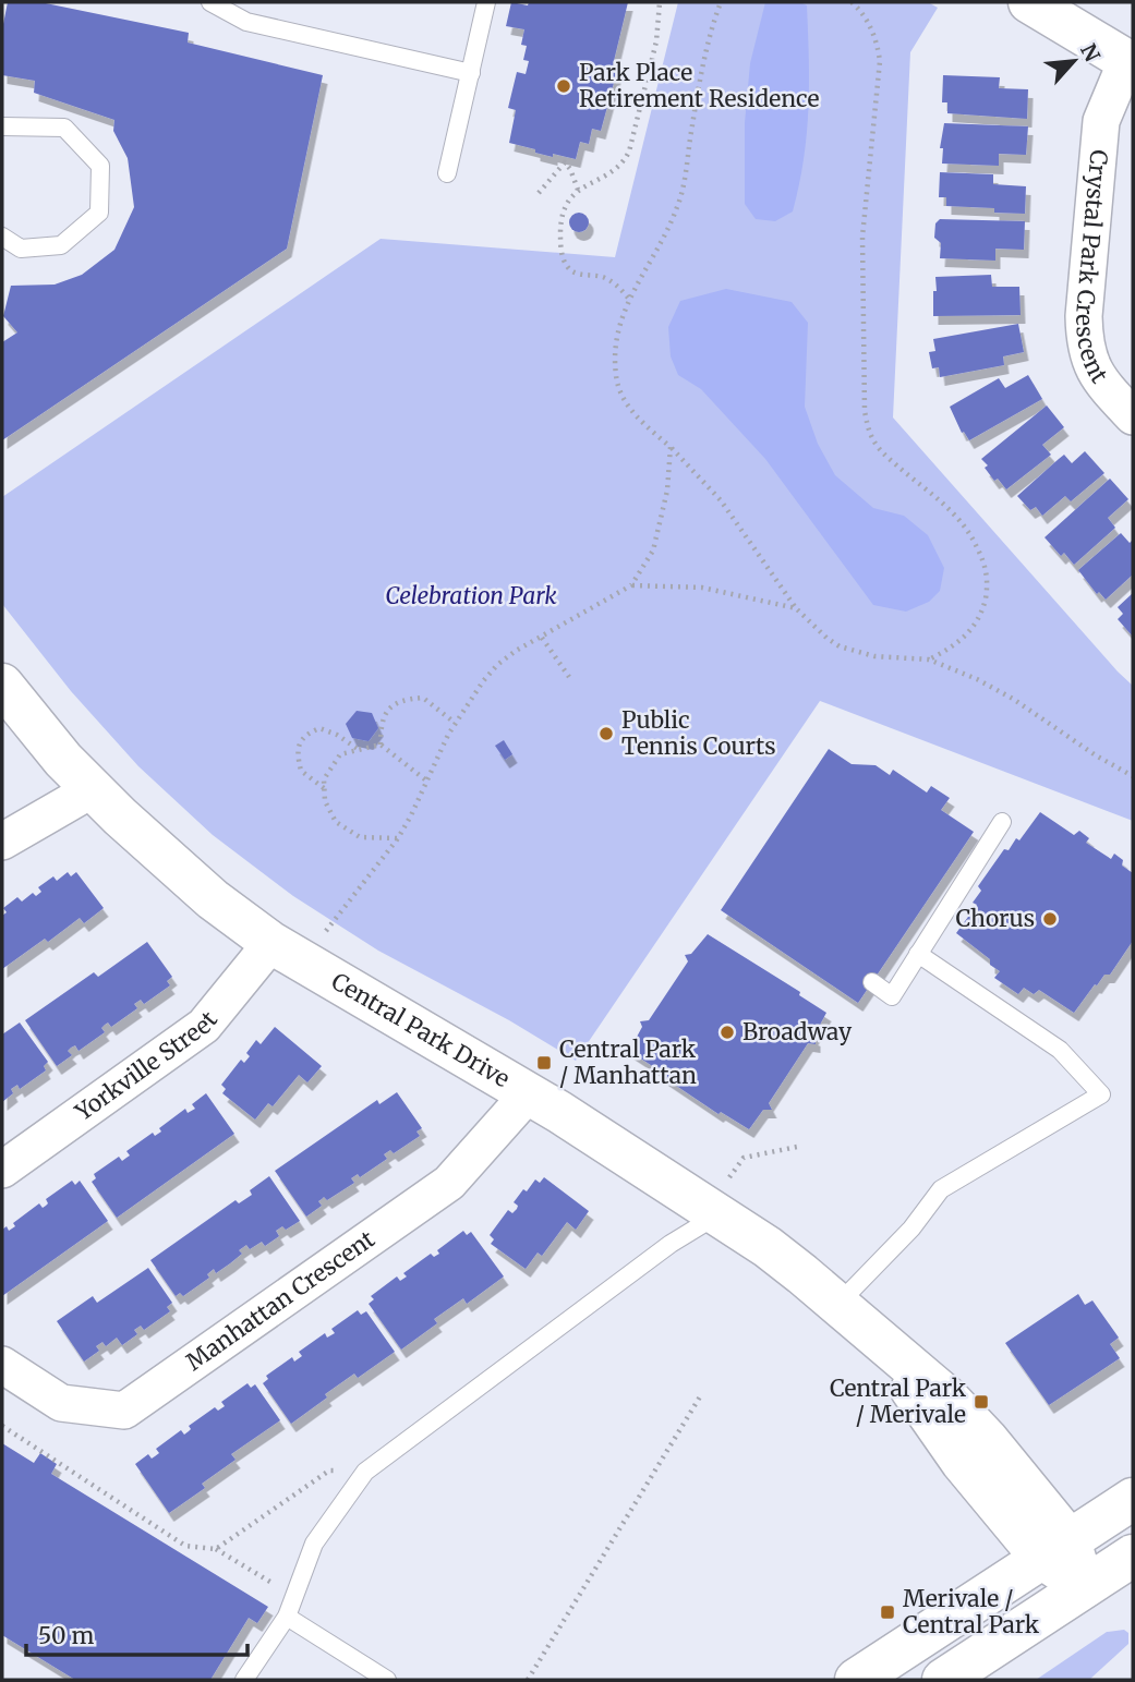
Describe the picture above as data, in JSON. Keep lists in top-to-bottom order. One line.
{"streets":{"street":["Crystal Park Crescent","Central Park Drive","Yorkville Street","Manhattan Crescent"]},"crossings":[["Central Park Drive","Yorkville Street"],["Central Park Drive","Manhattan Crescent"]],"parks":["Celebration Park"],"places":{"other":["Park Place Retirement Residence","Public Tennis Courts","Chorus","Broadway"],"transit":["Central Park / Manhattan","Central Park / Merivale","Merivale / Central Park"]},"scale_bar":"50 m","north":"top right"}
